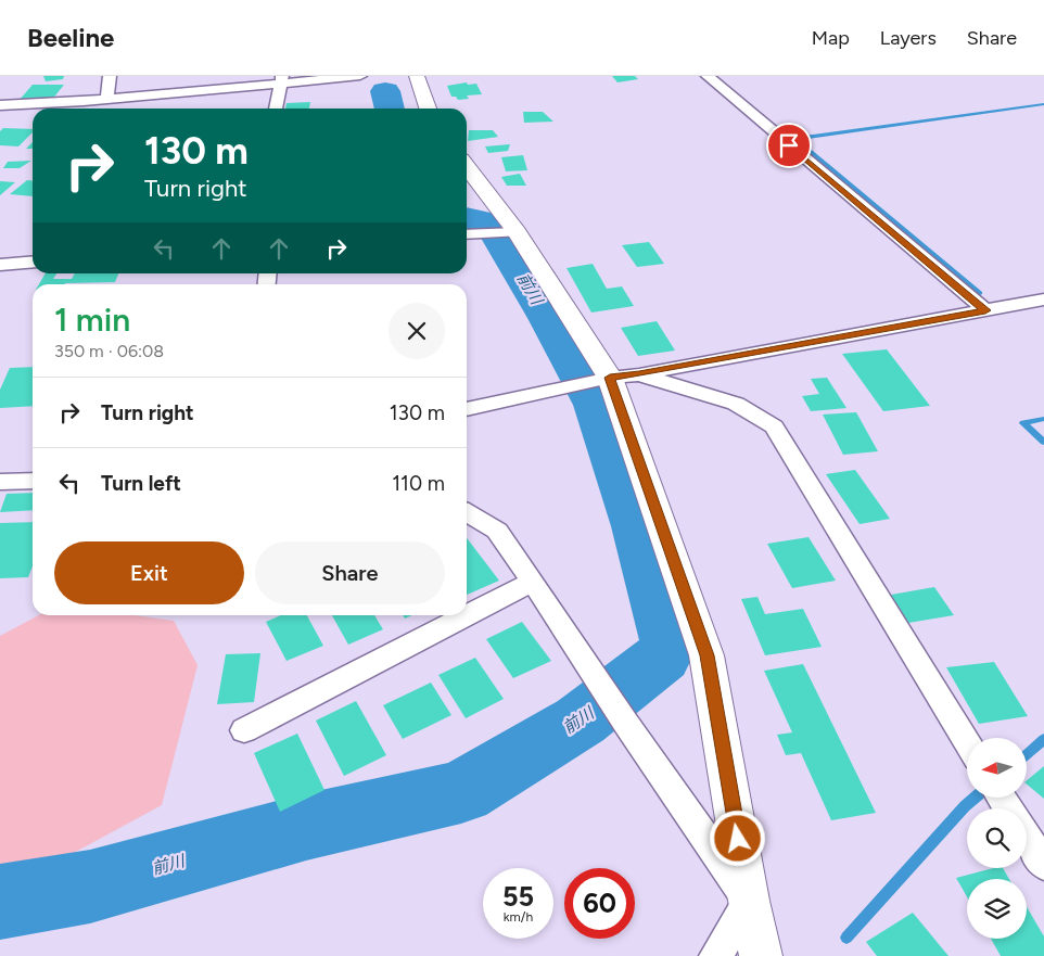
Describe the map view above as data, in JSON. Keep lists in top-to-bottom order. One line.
{"water":["前川"],"north":"left","page":{"header":"Beeline","nav":["Map","Layers","Share"],"turn":["130 m","Turn right"],"heading":["1 min","350 m · 06:08"],"list":[{"name":"Turn right","value":"130 m"},{"name":"Turn left","value":"110 m"}],"buttons":["Exit","Share"],"speed":"55 km/h","limit":"60"}}
